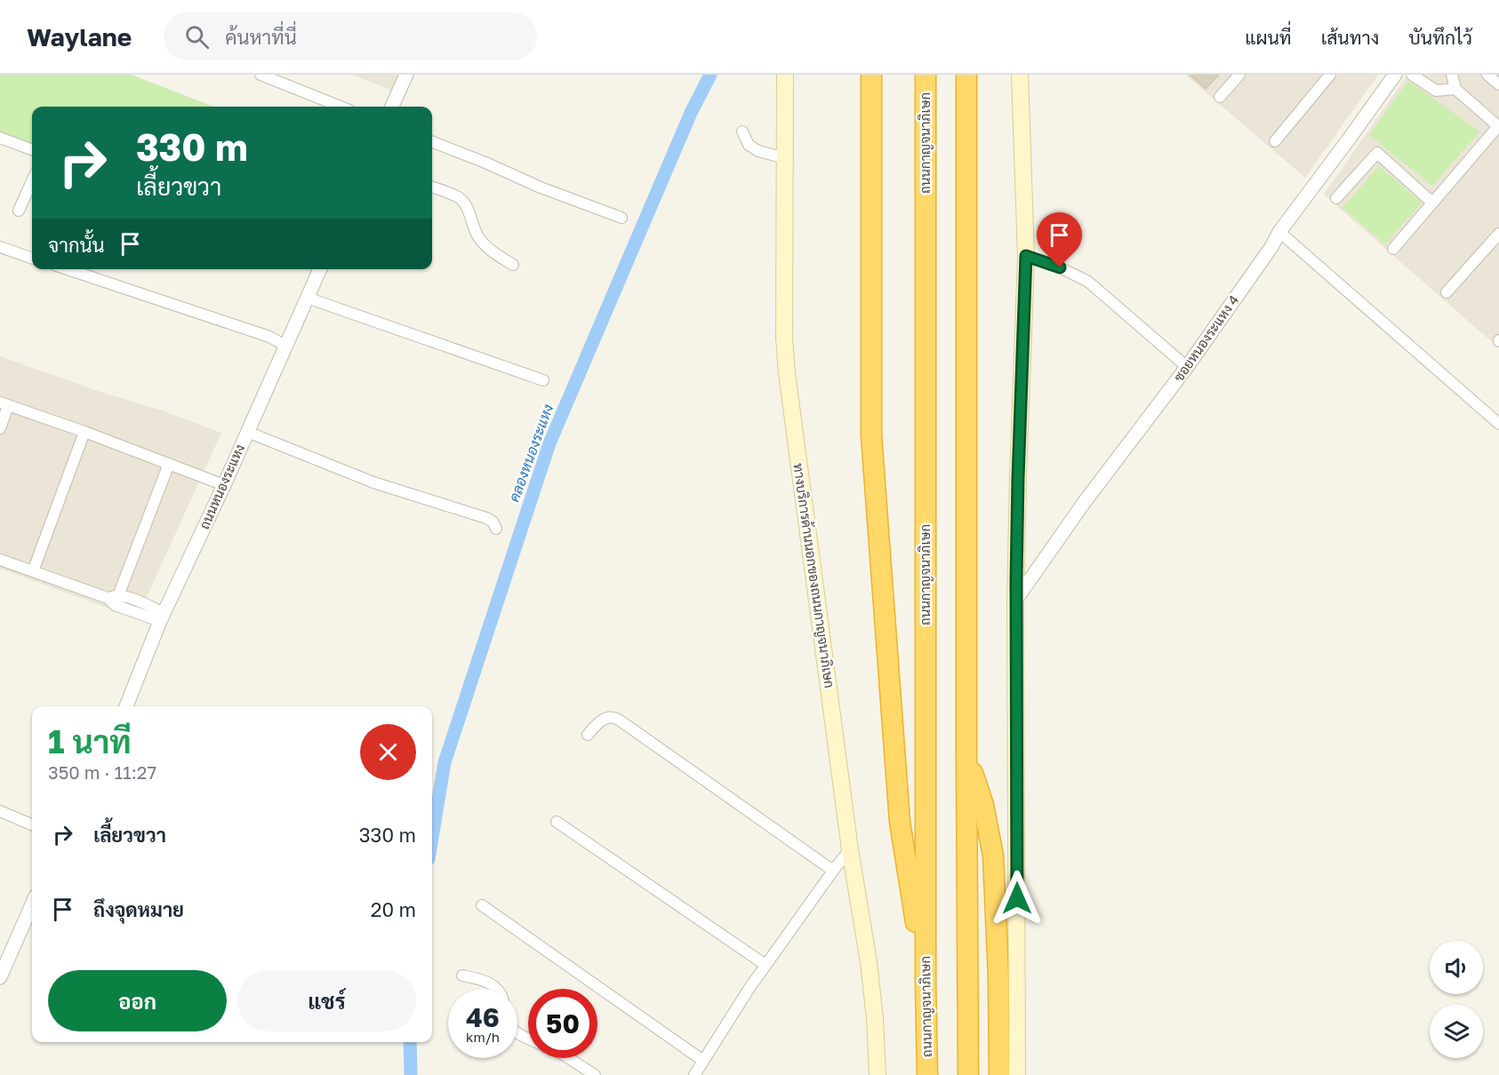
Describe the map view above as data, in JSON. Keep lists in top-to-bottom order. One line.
{"streets":{"highway":["ถนนกาญจนาภิเษก"],"main road":["ทางบริการด้านนอกของถนนกาญจนาภิเษก"],"street":["ซอยหนองระแหง 4","ถนนหนองระแหง"]},"water":["คลองหนองระแหง"],"page":{"header":"Waylane","search":"ค้นหาที่นี่","nav":["แผนที่","เส้นทาง","บันทึกไว้"],"turn":["330 m","เลี้ยวขวา"],"then":"จากนั้น","heading":["1 นาที","350 m · 11:27"],"list":[{"name":"เลี้ยวขวา","value":"330 m"},{"name":"ถึงจุดหมาย","value":"20 m"}],"buttons":["ออก","แชร์"],"speed":"46 km/h","limit":"50"}}
